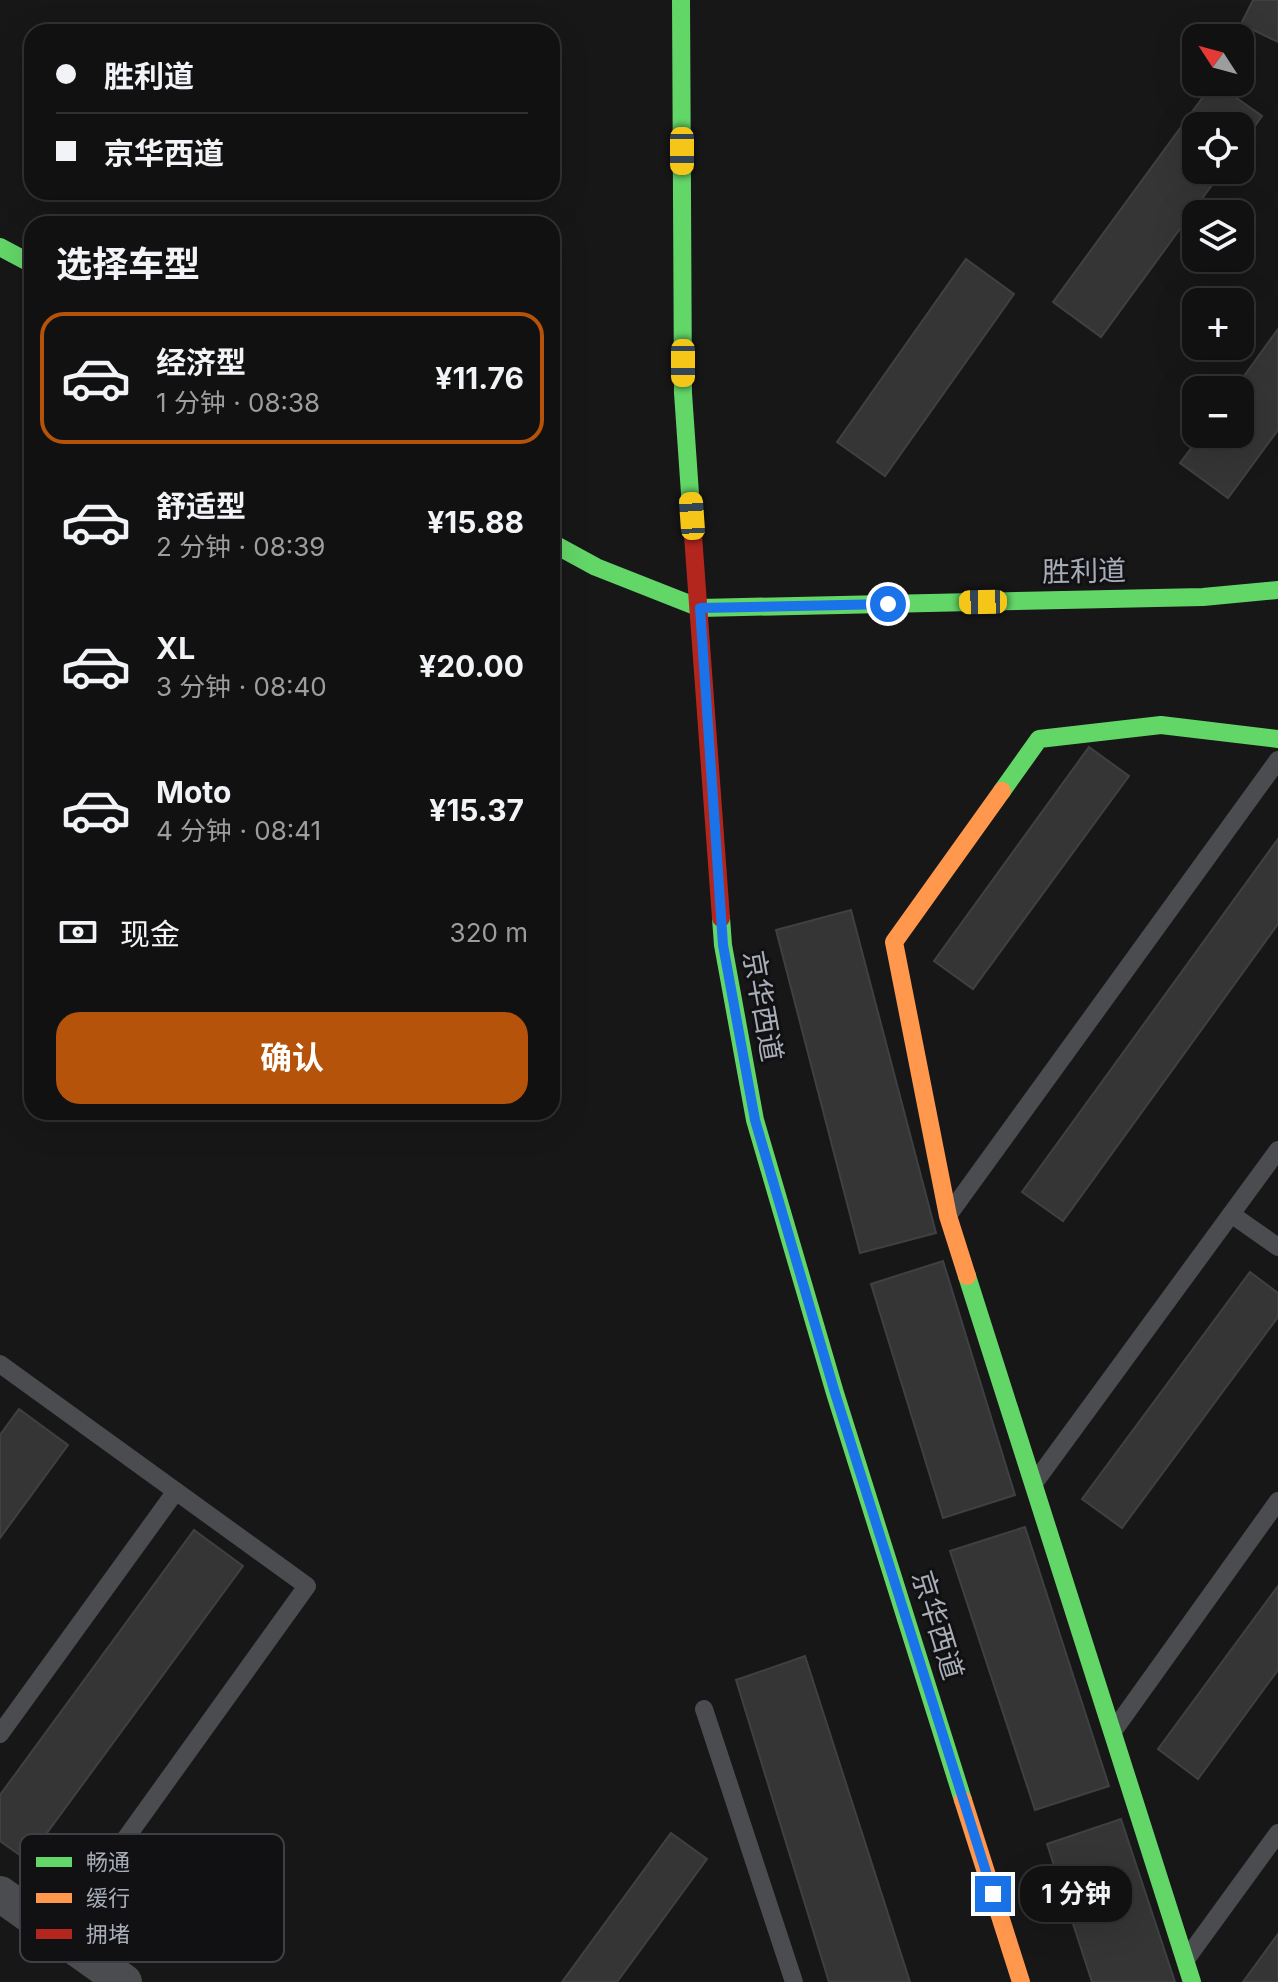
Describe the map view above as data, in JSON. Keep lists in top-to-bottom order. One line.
{"streets":{"main road":["胜利道","京华西道"]},"crossings":[["胜利道","京华西道"]],"legend":["畅通","缓行","拥堵"],"north":"top left","page":{"map_buttons":["+","−"],"banner":["胜利道","京华西道"],"heading":"选择车型","list":[{"name":"经济型","note":"1 分钟 · 08:38","value":"¥11.76"},{"name":"舒适型","note":"2 分钟 · 08:39","value":"¥15.88"},{"name":"XL","note":"3 分钟 · 08:40","value":"¥20.00"},{"name":"Moto","note":"4 分钟 · 08:41","value":"¥15.37"}],"pay":["现金","320 m"],"buttons":"确认","bubble":"1 分钟"}}
